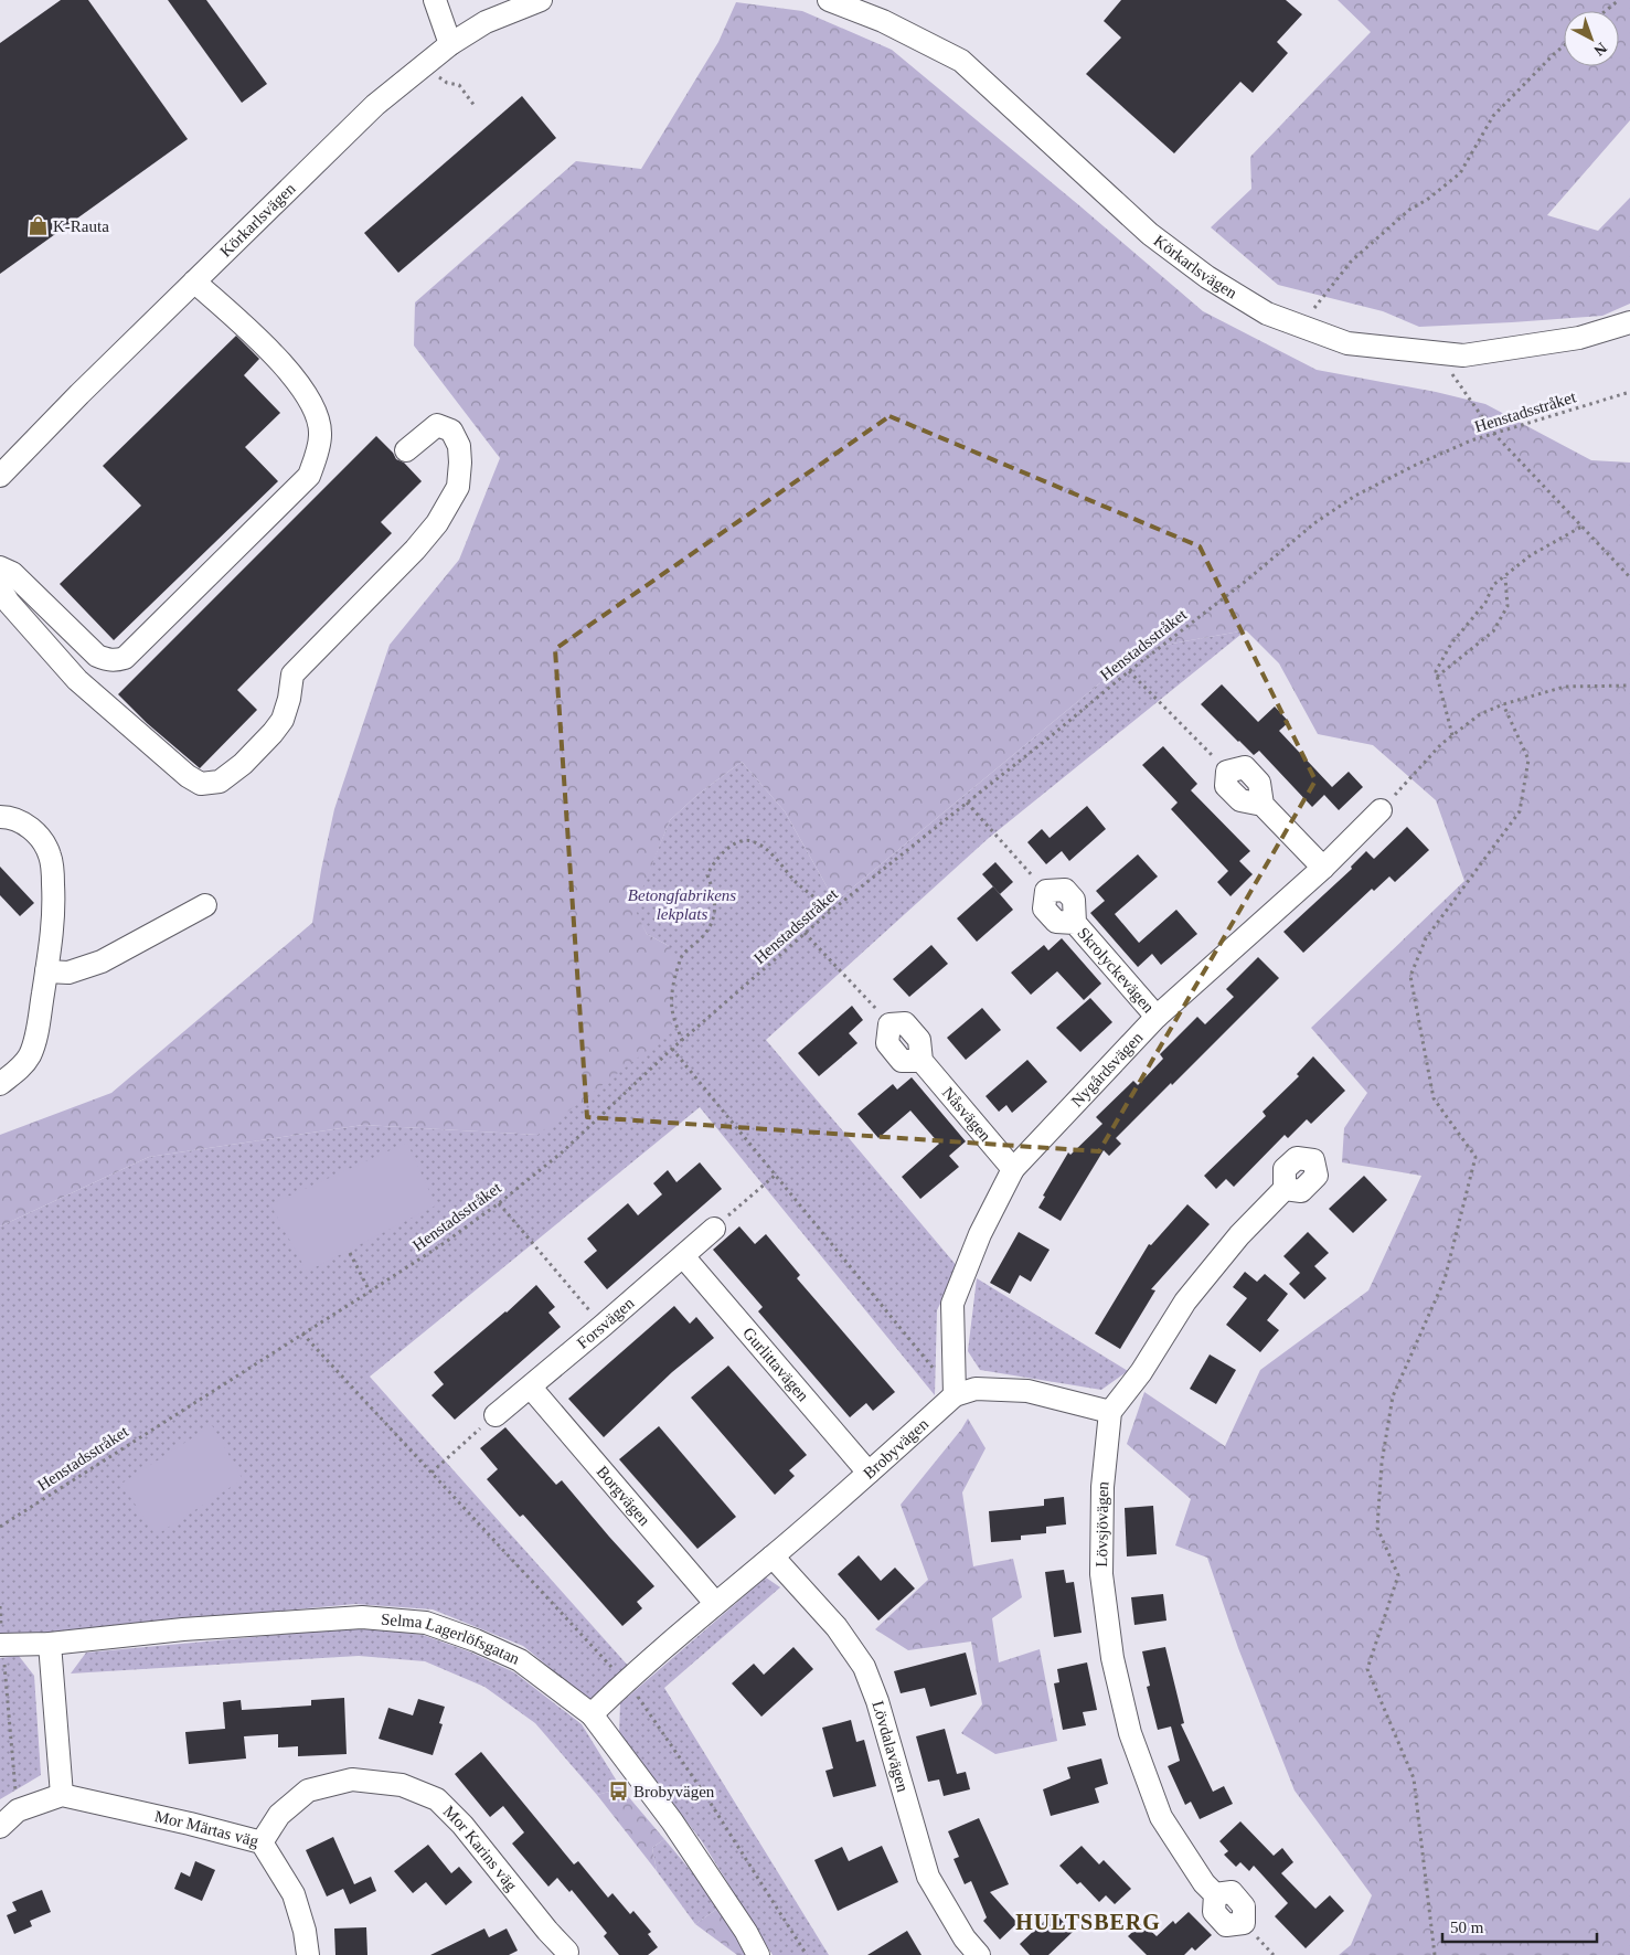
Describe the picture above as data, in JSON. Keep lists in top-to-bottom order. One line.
{"streets":{"street":["Körkarlsvägen","Skrolyckevägen","Nygårdsvägen","Nåsvägen","Forsvägen","Gurlittavägen","Brobyvägen","Borgvägen","Lövsjövägen","Selma Lagerlöfsgatan","Lövdalavägen","Mor Märtas väg","Mor Karins väg"],"path":["Henstadsstråket"]},"crossings":[["Skrolyckevägen","Nygårdsvägen"],["Nygårdsvägen","Nåsvägen"],["Nygårdsvägen","Brobyvägen"],["Forsvägen","Gurlittavägen"],["Forsvägen","Borgvägen"],["Gurlittavägen","Brobyvägen"],["Brobyvägen","Borgvägen"],["Brobyvägen","Lövsjövägen"],["Brobyvägen","Selma Lagerlöfsgatan"],["Brobyvägen","Lövdalavägen"],["Mor Märtas väg","Mor Karins väg"]],"districts":["HULTSBERG"],"parks":["Betongfabrikens lekplats"],"places":{"shop":["K-Rauta"],"bus stop":["Brobyvägen"]},"scale_bar":"50 m","north":"bottom right"}
